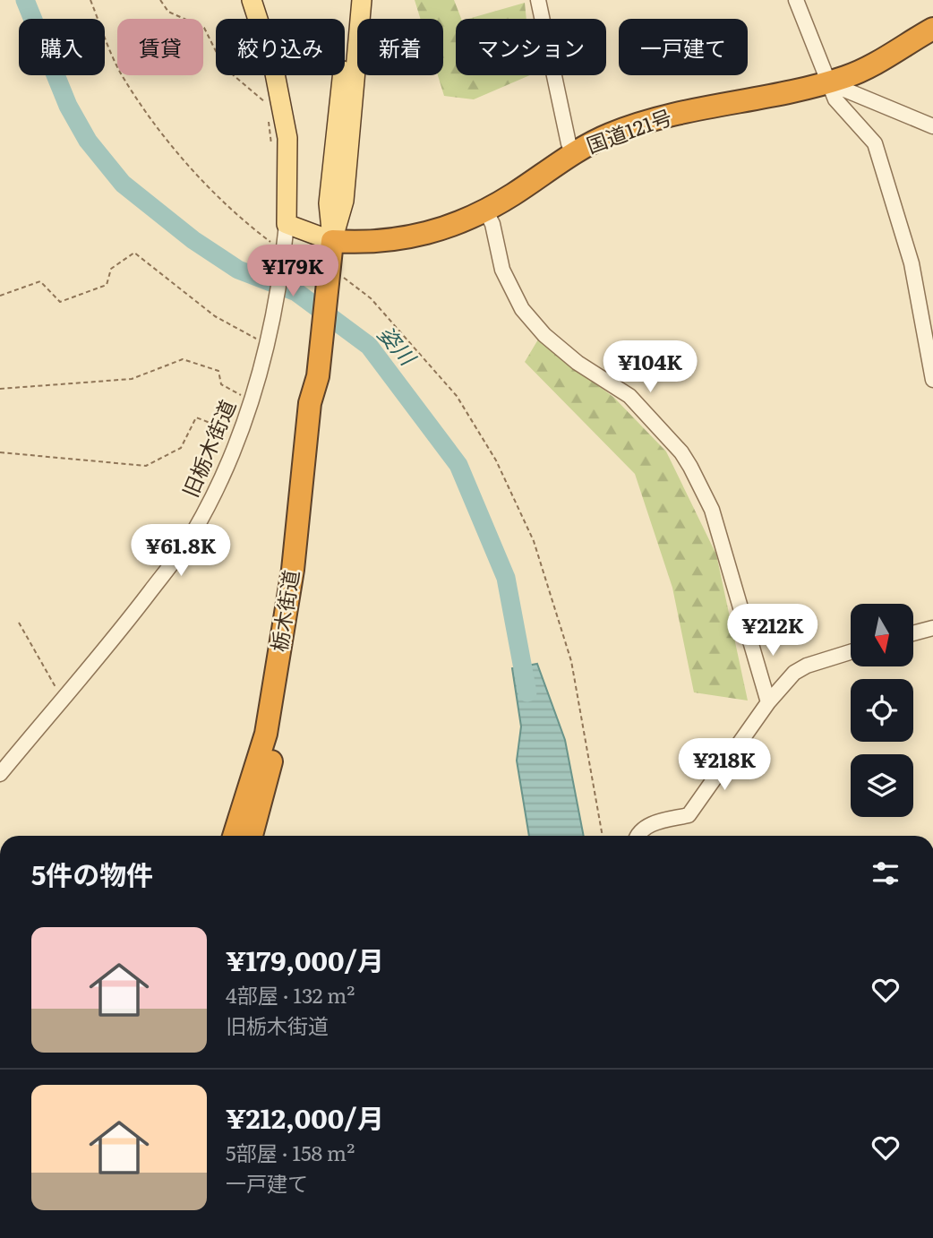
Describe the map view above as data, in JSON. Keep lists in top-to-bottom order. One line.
{"streets":{"highway":["国道121号","栃木街道"],"street":["旧栃木街道"]},"crossings":[["国道121号","栃木街道"]],"water":["姿川"],"north":"bottom","page":{"chip":["購入","賃貸","絞り込み","新着","マンション","一戸建て"],"price":["¥179K","¥104K","¥61.8K","¥212K","¥218K"],"heading":"5件の物件","list":[{"name":"¥179,000/月","note":"4部屋 · 132 m² · 旧栃木街道"},{"name":"¥212,000/月","note":"5部屋 · 158 m² · 一戸建て"}]}}
